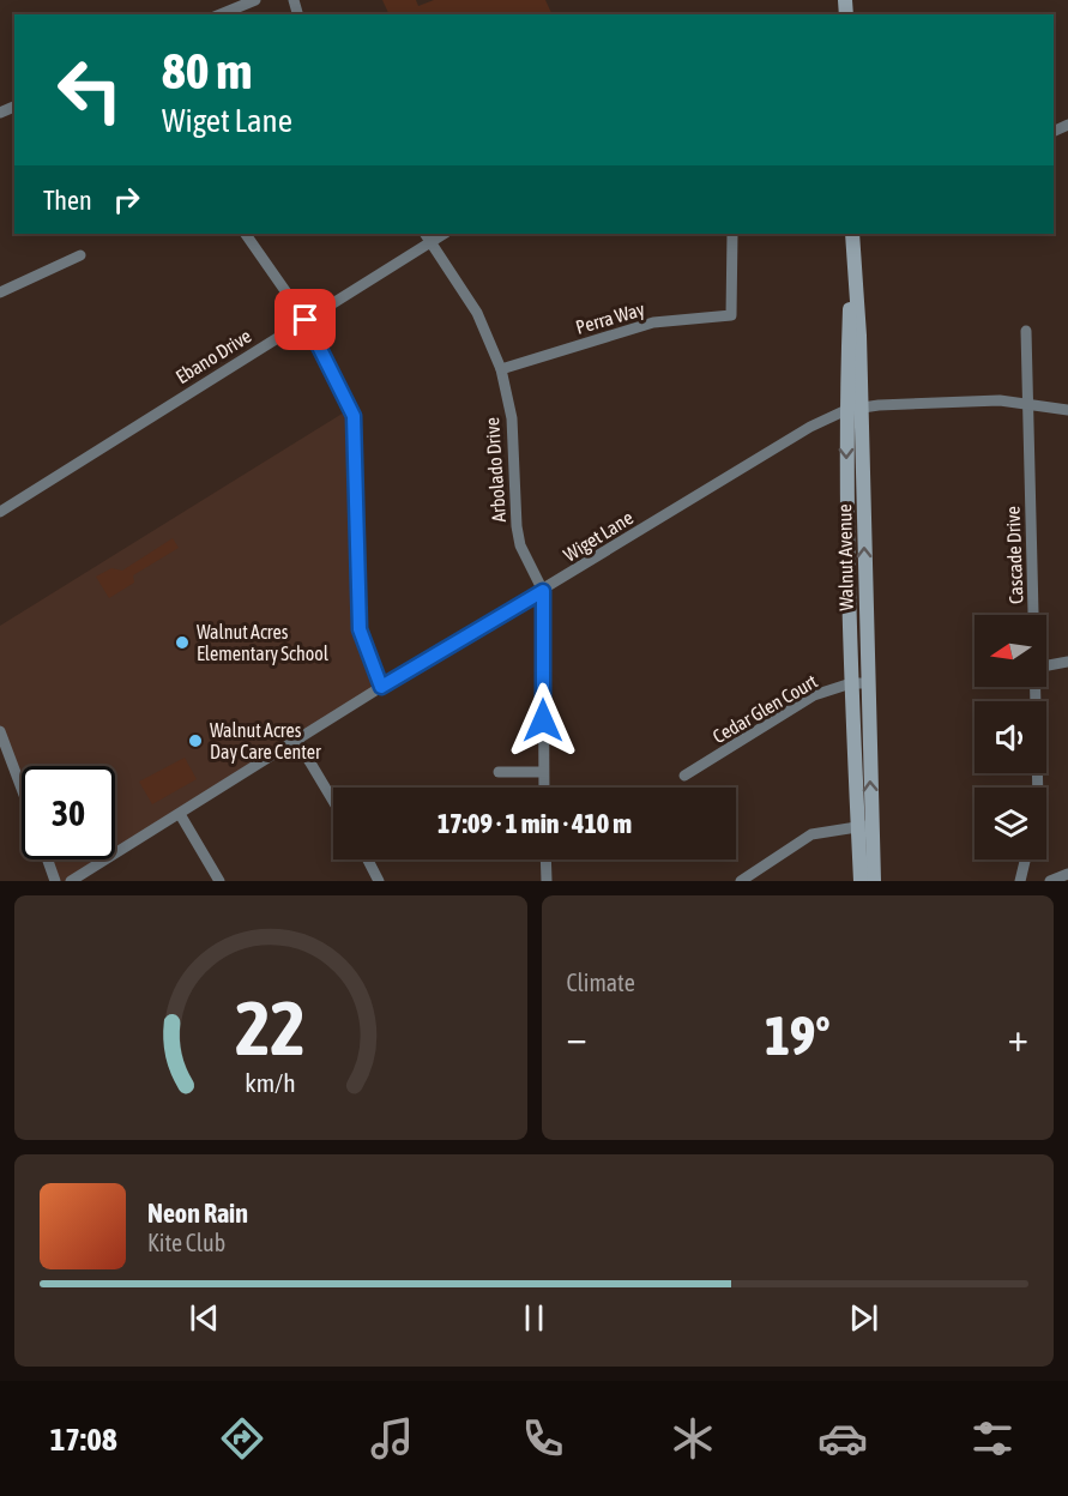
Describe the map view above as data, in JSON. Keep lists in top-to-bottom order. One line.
{"streets":{"street":["Perra Way","Ebano Drive","Arbolado Drive","Wiget Lane","Cascade Drive","Walnut Avenue","Cedar Glen Court"]},"crossings":[["Perra Way","Arbolado Drive"],["Ebano Drive","Arbolado Drive"],["Arbolado Drive","Wiget Lane"],["Wiget Lane","Cascade Drive"],["Wiget Lane","Walnut Avenue"],["Walnut Avenue","Cedar Glen Court"]],"places":["Walnut Acres Elementary School","Walnut Acres Day Care Center"],"north":"left","page":{"turn":["80 m","Wiget Lane"],"then":"Then","limit":"30","trip":"17:09 · 1 min · 410 m","tile":"Climate","heat":["−","19°","+"],"song":["Neon Rain","Kite Club"],"tabs":"17:08","gauge":["22","km/h"]}}
